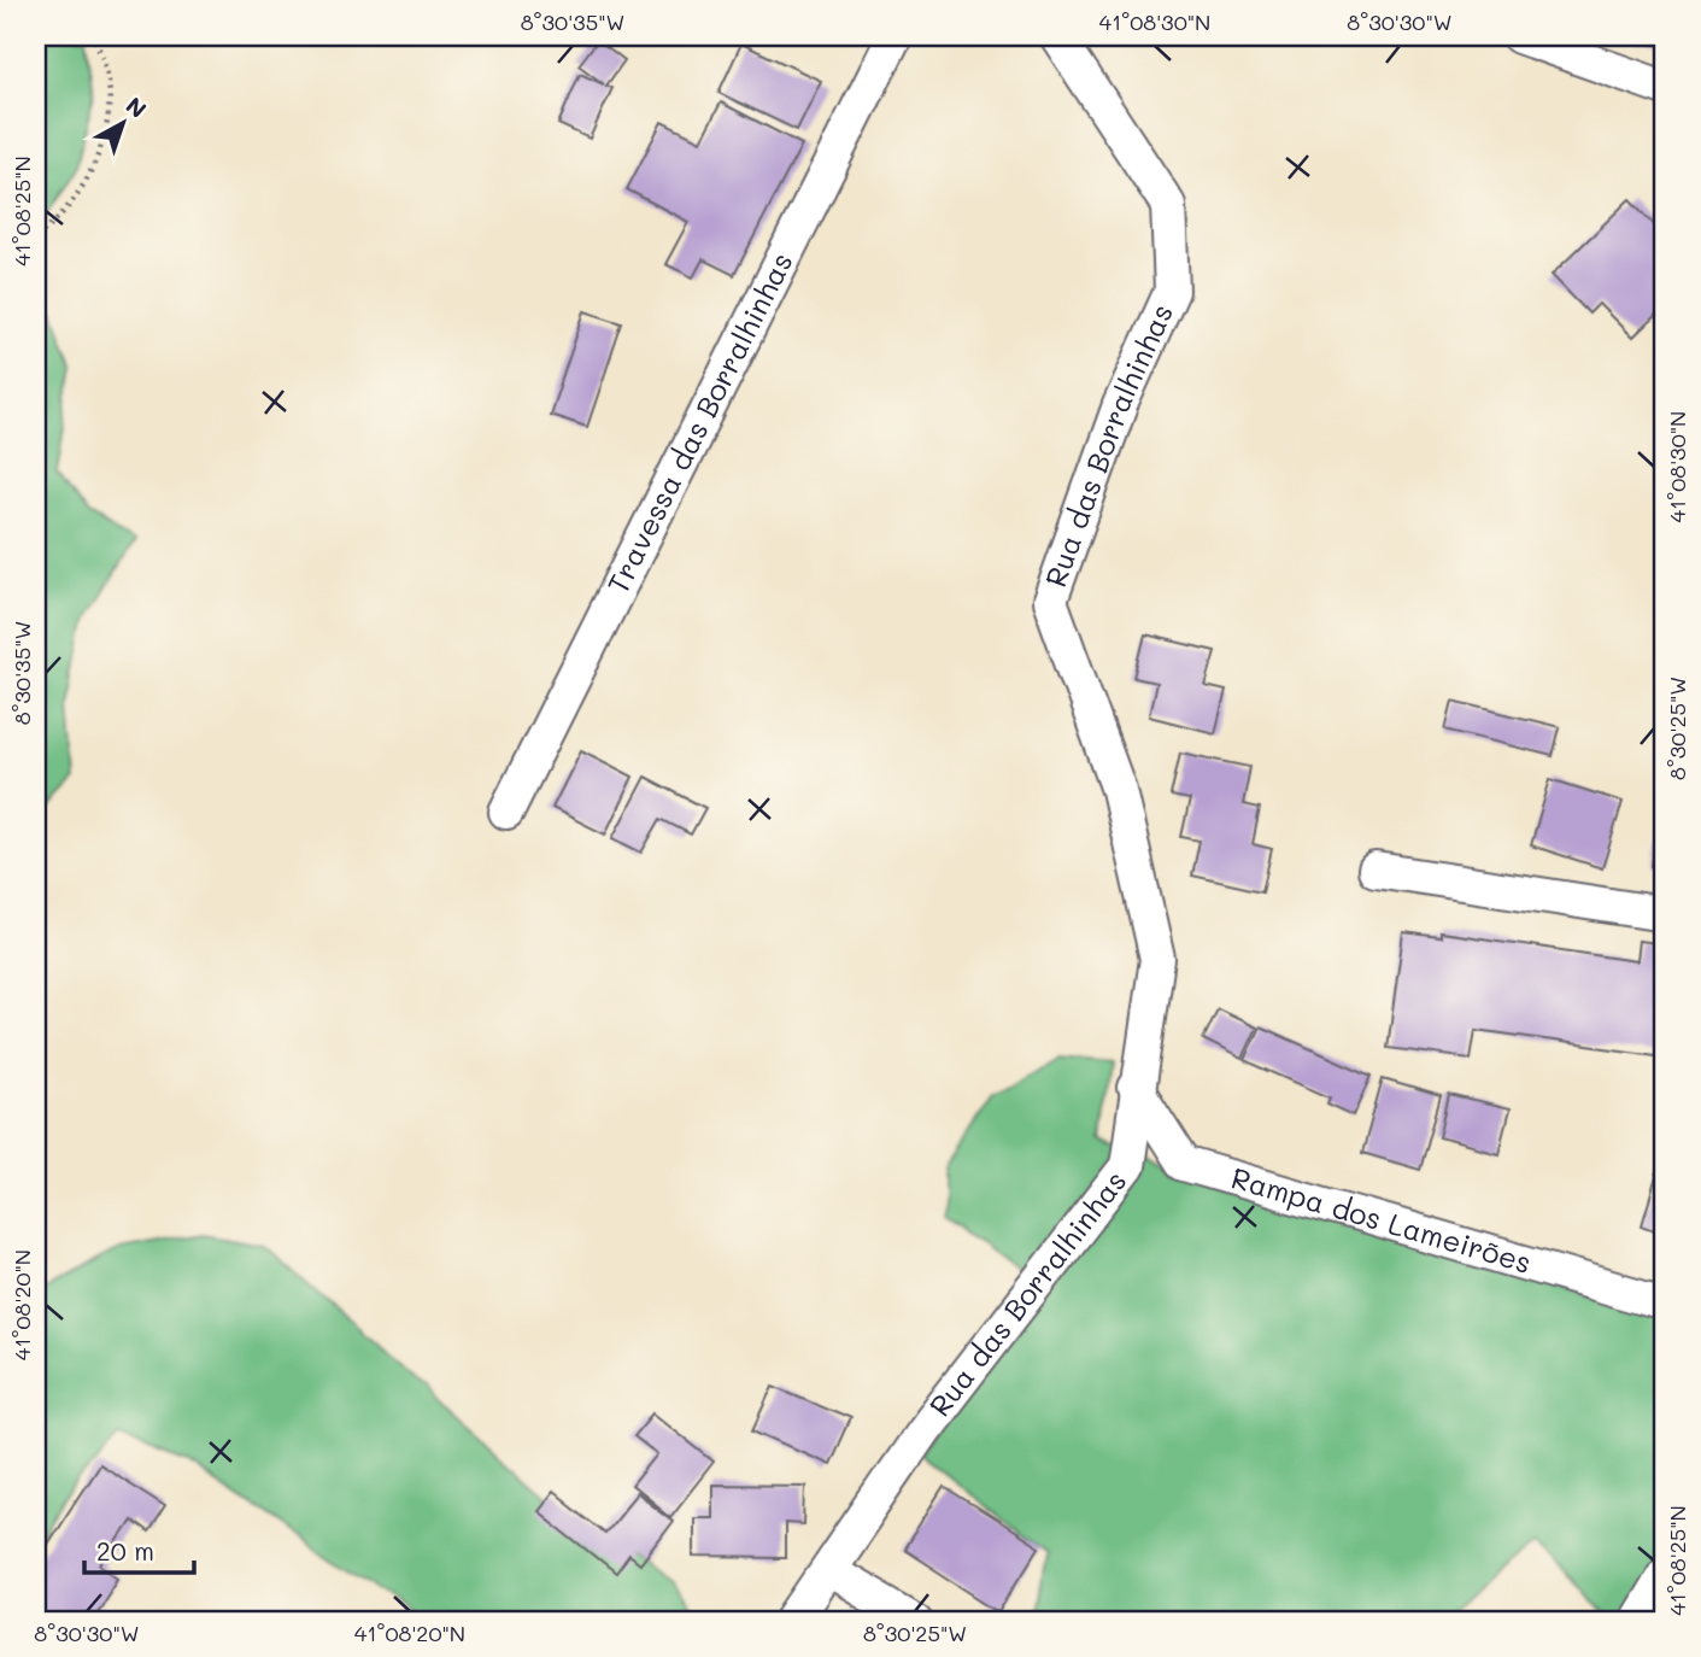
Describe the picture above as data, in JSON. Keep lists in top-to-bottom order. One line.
{"streets":{"street":["Travessa das Borralhinhas","Rua das Borralhinhas","Rampa dos Lameirões"]},"crossings":[["Rua das Borralhinhas","Rampa dos Lameirões"]],"scale_bar":"20 m","north":"top right","coordinates":["8°30'35\"W","41°08'30\"N","8°30'30\"W","41°08'25\"N","8°30'25\"W","41°08'20\"N"]}
